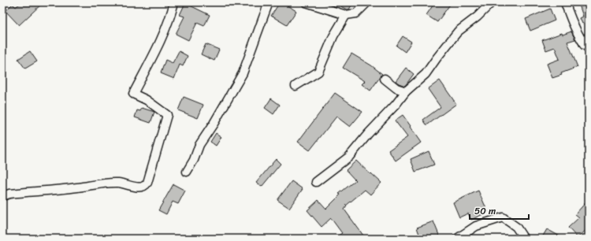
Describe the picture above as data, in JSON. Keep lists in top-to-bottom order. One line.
{"scale_bar":"50 m"}
